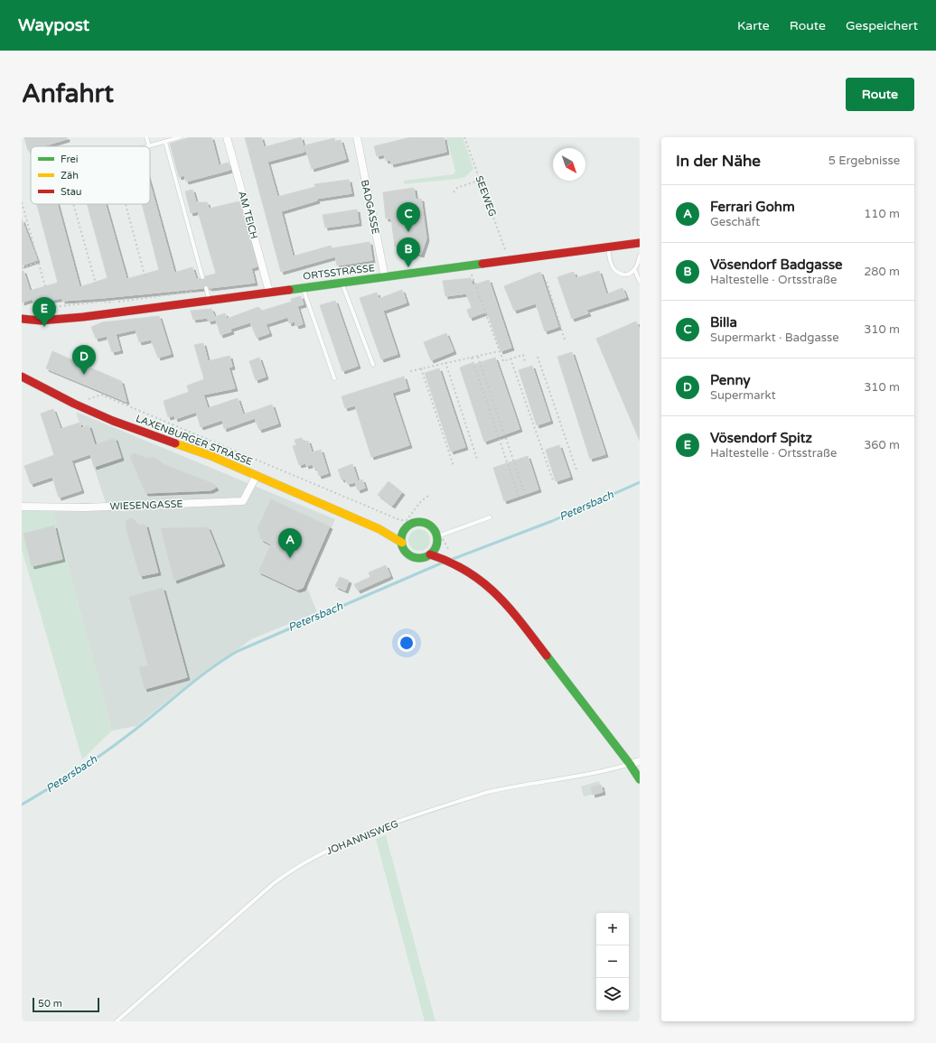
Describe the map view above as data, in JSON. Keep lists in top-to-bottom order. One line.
{"streets":{"main road":["ORTSSTRASSE","LAXENBURGER STRASSE"],"street":["BADGASSE","AM TEICH","WIESENGASSE","JOHANNISWEG"],"path":["SEEWEG"]},"crossings":[["BADGASSE","ORTSSTRASSE"],["AM TEICH","ORTSSTRASSE"],["LAXENBURGER STRASSE","WIESENGASSE"],["LAXENBURGER STRASSE","JOHANNISWEG"]],"water":["Petersbach"],"legend":["Frei","Zäh","Stau"],"scale_bar":"50 m","north":"bottom right","page":{"header":"Waypost","nav":["Karte","Route","Gespeichert"],"buttons":"Route","title":"Anfahrt","heading":["In der Nähe","5 Ergebnisse"],"list":[{"mark":"A","name":"Ferrari Gohm","note":"Geschäft","value":"110 m"},{"mark":"B","name":"Vösendorf Badgasse","note":"Haltestelle · Ortsstraße","value":"280 m"},{"mark":"C","name":"Billa","note":"Supermarkt · Badgasse","value":"310 m"},{"mark":"D","name":"Penny","note":"Supermarkt","value":"310 m"},{"mark":"E","name":"Vösendorf Spitz","note":"Haltestelle · Ortsstraße","value":"360 m"}],"pins":["C","B","E","D","A"],"map_buttons":["+","−"],"scale":"50 m"}}
